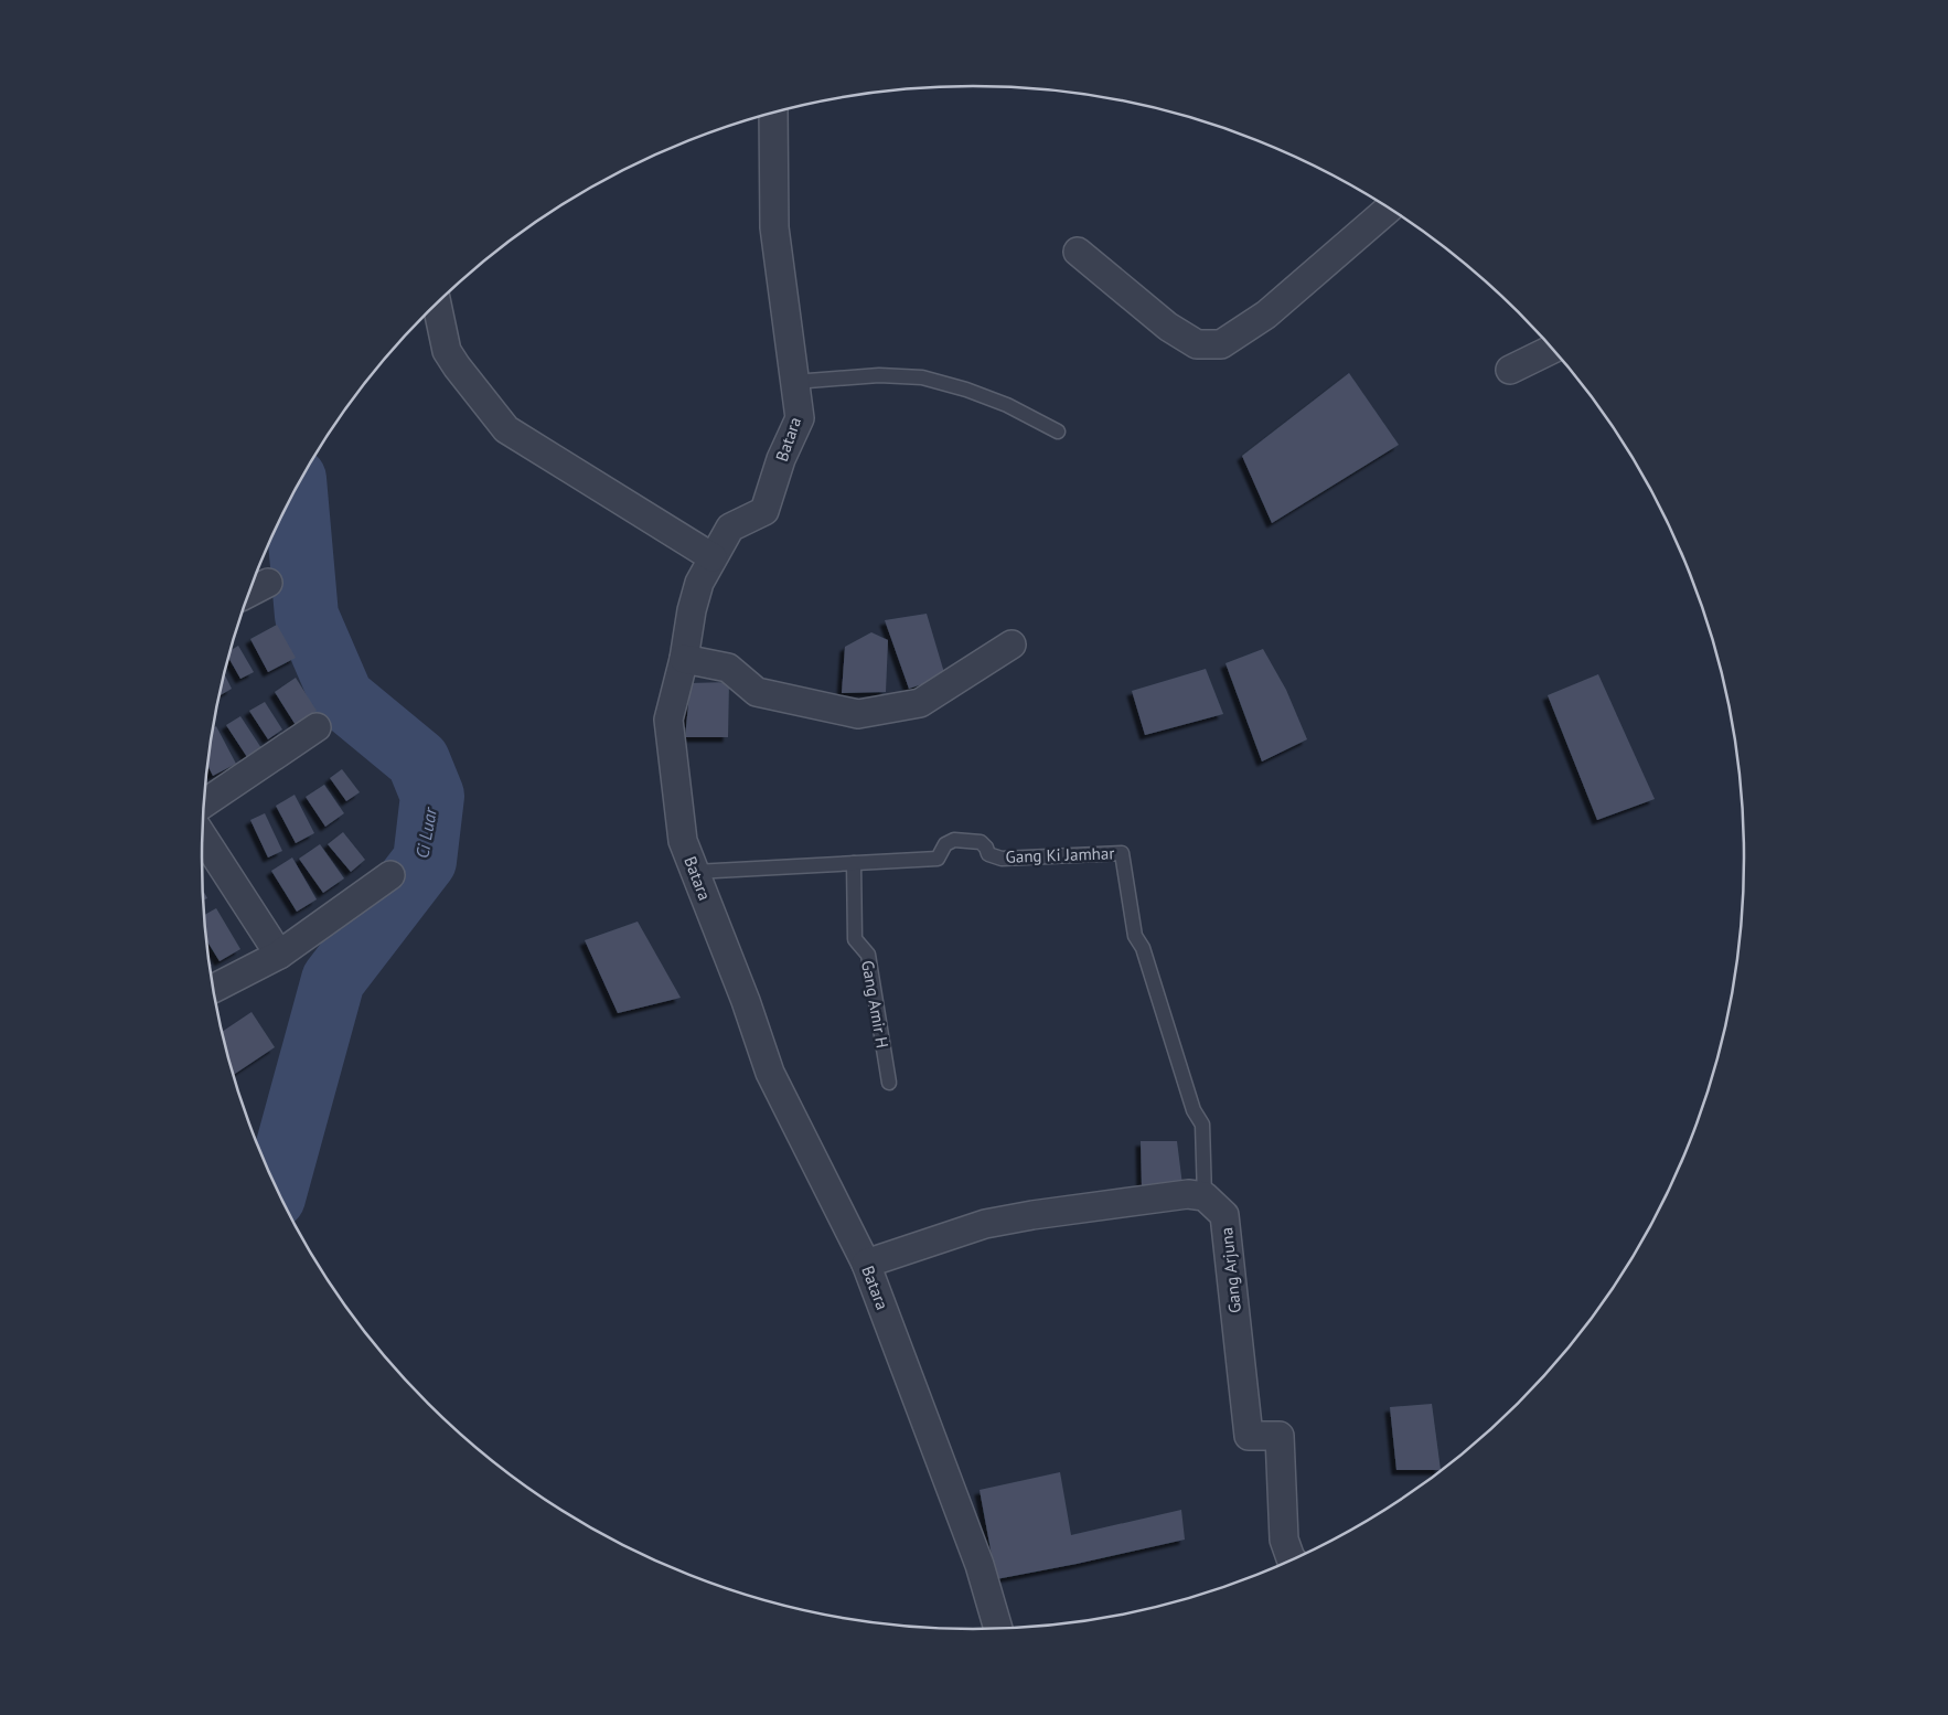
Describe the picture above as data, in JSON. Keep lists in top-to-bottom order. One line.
{"streets":{"street":["Batara","Gang Arjuna"],"lane":["Gang Ki Jamhar","Gang Amir H"]},"crossings":[["Batara","Gang Ki Jamhar"],["Gang Ki Jamhar","Gang Amir H"],["Gang Ki Jamhar","Gang Arjuna"]],"water":["Ci Luar"]}
